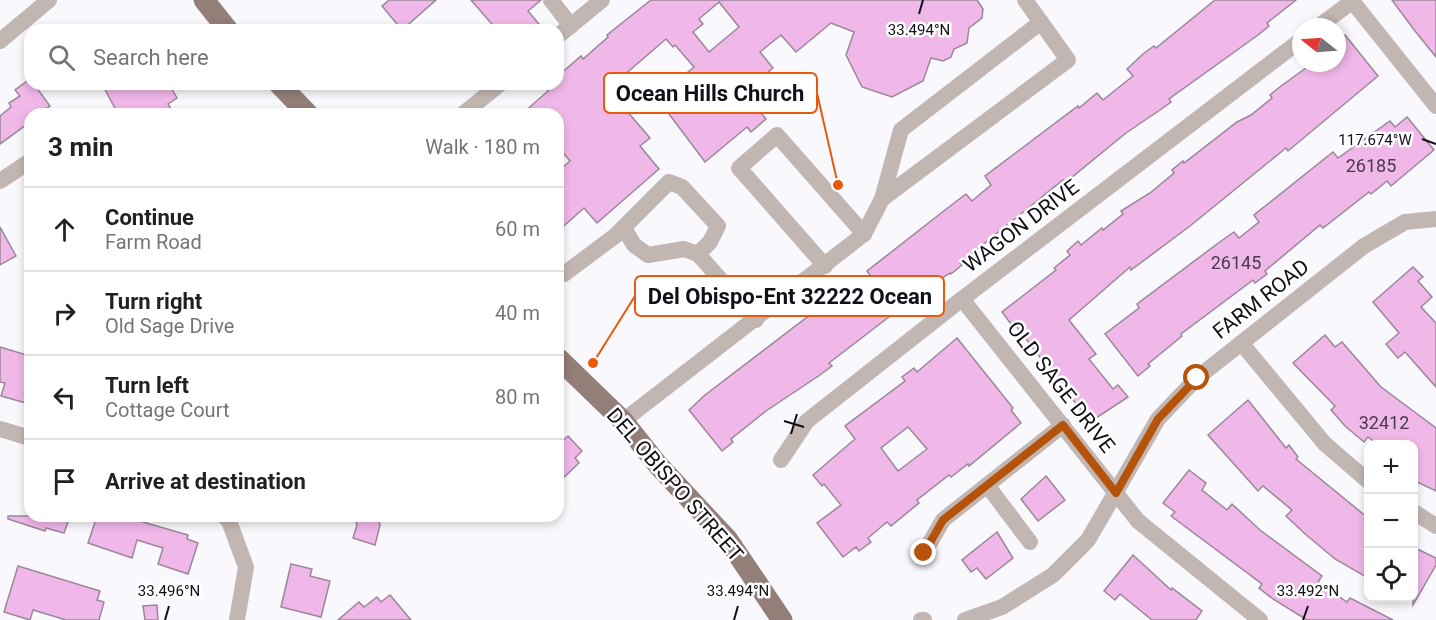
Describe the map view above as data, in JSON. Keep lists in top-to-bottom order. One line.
{"streets":{"main road":["DEL OBISPO STREET"],"street":["WAGON DRIVE","FARM ROAD","OLD SAGE DRIVE"]},"crossings":[["WAGON DRIVE","OLD SAGE DRIVE"],["FARM ROAD","OLD SAGE DRIVE"]],"places":["Ocean Hills Church","Del Obispo-Ent 32222 Ocean"],"house_numbers":["26185","26145","32412"],"north":"left","page":{"search":"Search here","heading":["3 min","Walk · 180 m"],"list":[["Continue","Farm Road","60 m"],["Turn right","Old Sage Drive","40 m"],["Turn left","Cottage Court","80 m"],"Arrive at destination"],"map_buttons":["+","−"]},"coordinates":["33.494°N","117.674°W","33.496°N","33.492°N"]}
